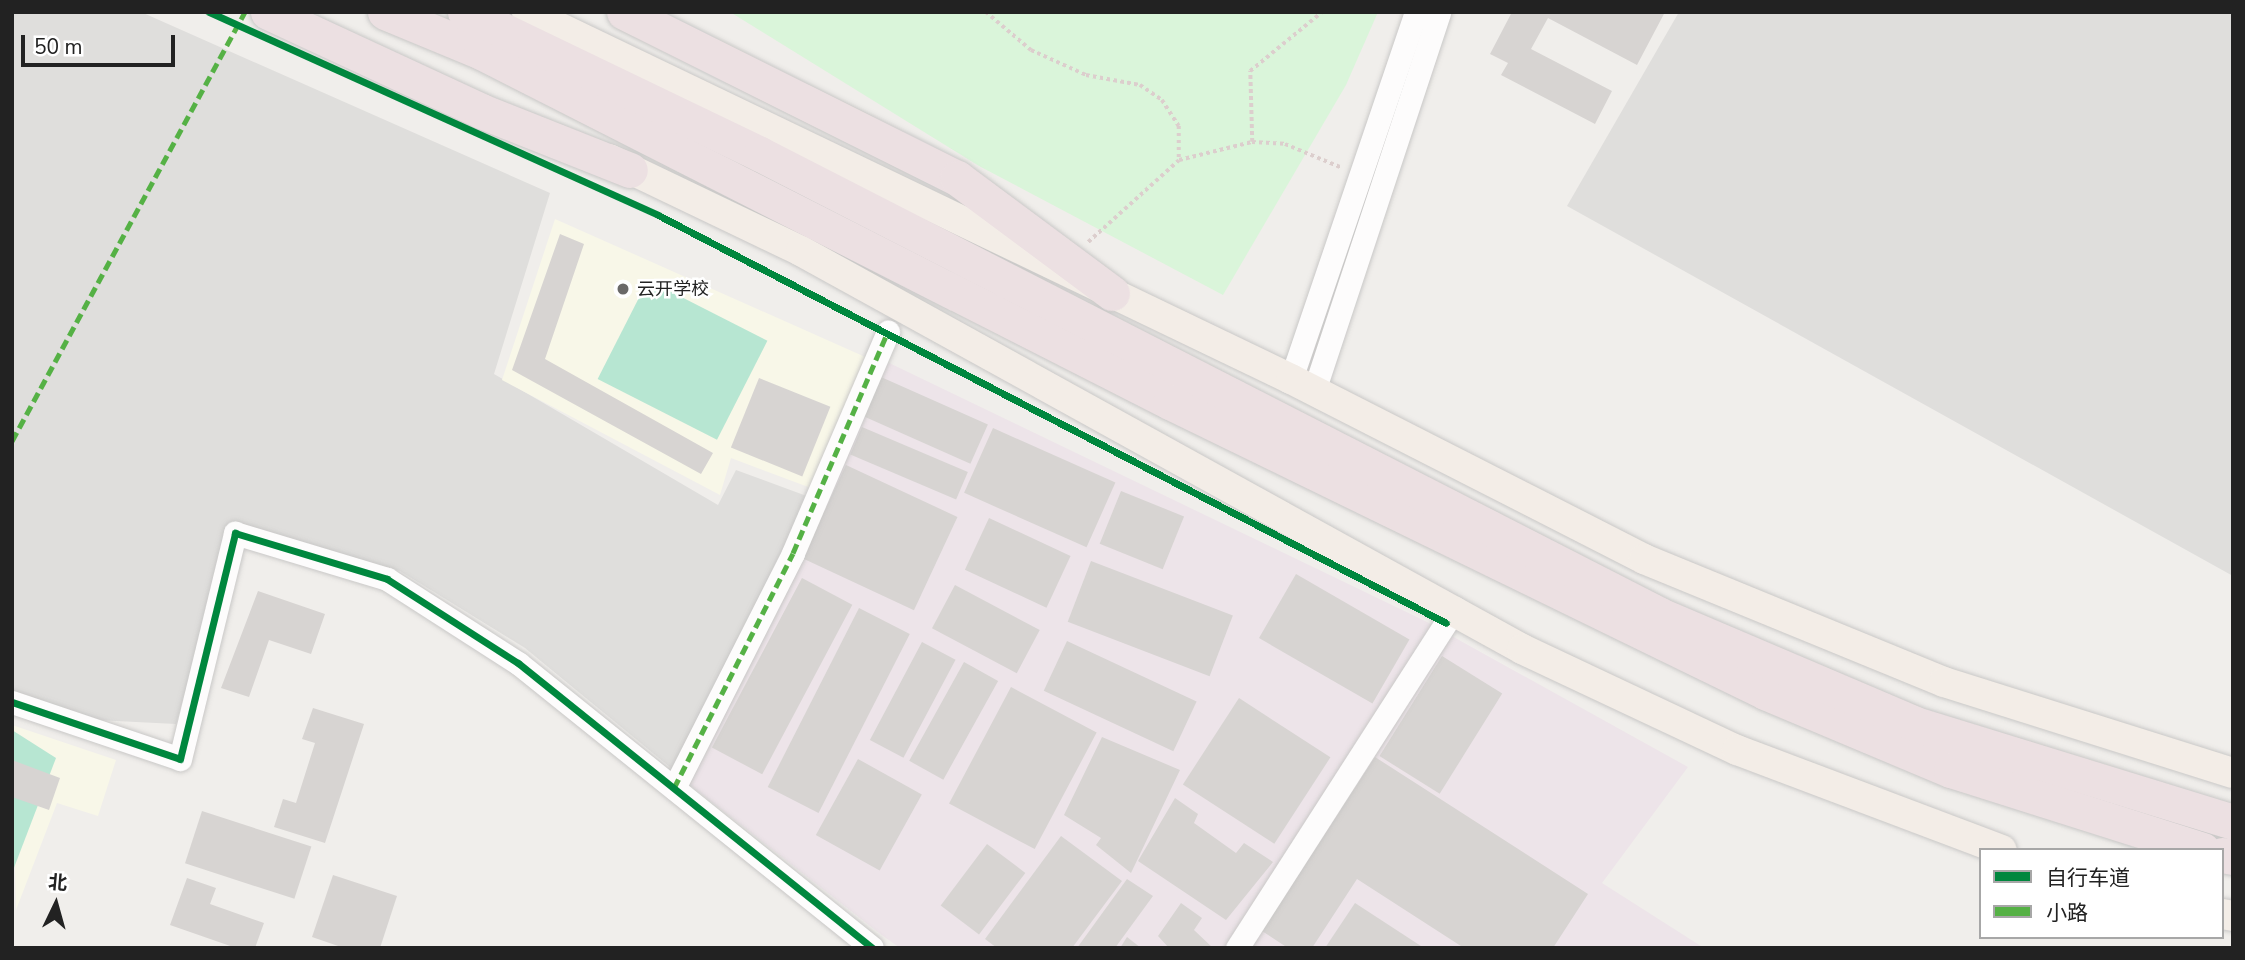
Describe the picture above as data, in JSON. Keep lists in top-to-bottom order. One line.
{"places":["云开学校"],"legend":["自行车道","小路"],"scale_bar":"50 m","north":"top"}
